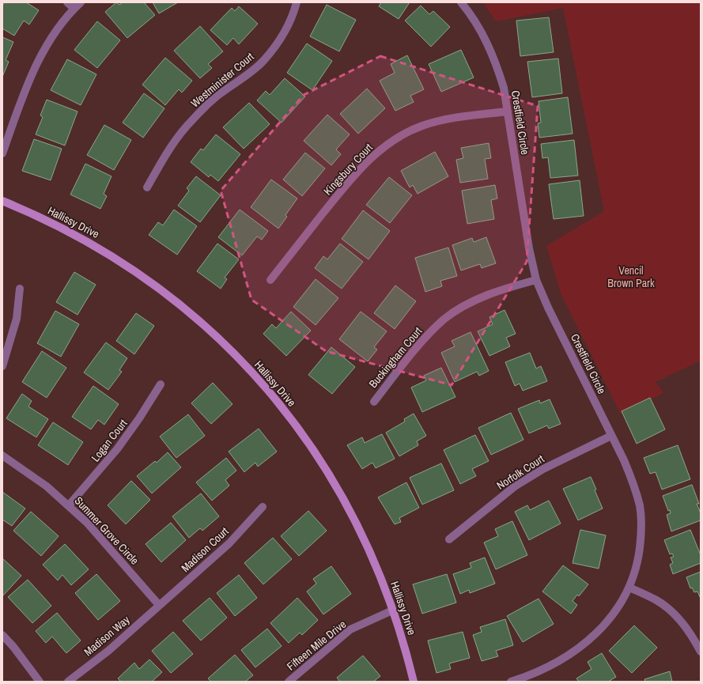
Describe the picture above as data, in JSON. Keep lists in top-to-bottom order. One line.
{"streets":{"street":["Westminister Court","Crestfield Circle","Kingsbury Court","Hallissy Drive","Buckingham Court","Logan Court","Norfolk Court","Summer Grove Circle","Madison Court","Madison Way","Fifteen Mile Drive"]},"crossings":[["Crestfield Circle","Kingsbury Court"],["Crestfield Circle","Buckingham Court"],["Crestfield Circle","Norfolk Court"],["Hallissy Drive","Fifteen Mile Drive"],["Logan Court","Summer Grove Circle"],["Summer Grove Circle","Madison Court"],["Summer Grove Circle","Madison Way"],["Madison Court","Madison Way"]],"parks":["Vencil Brown Park"]}
